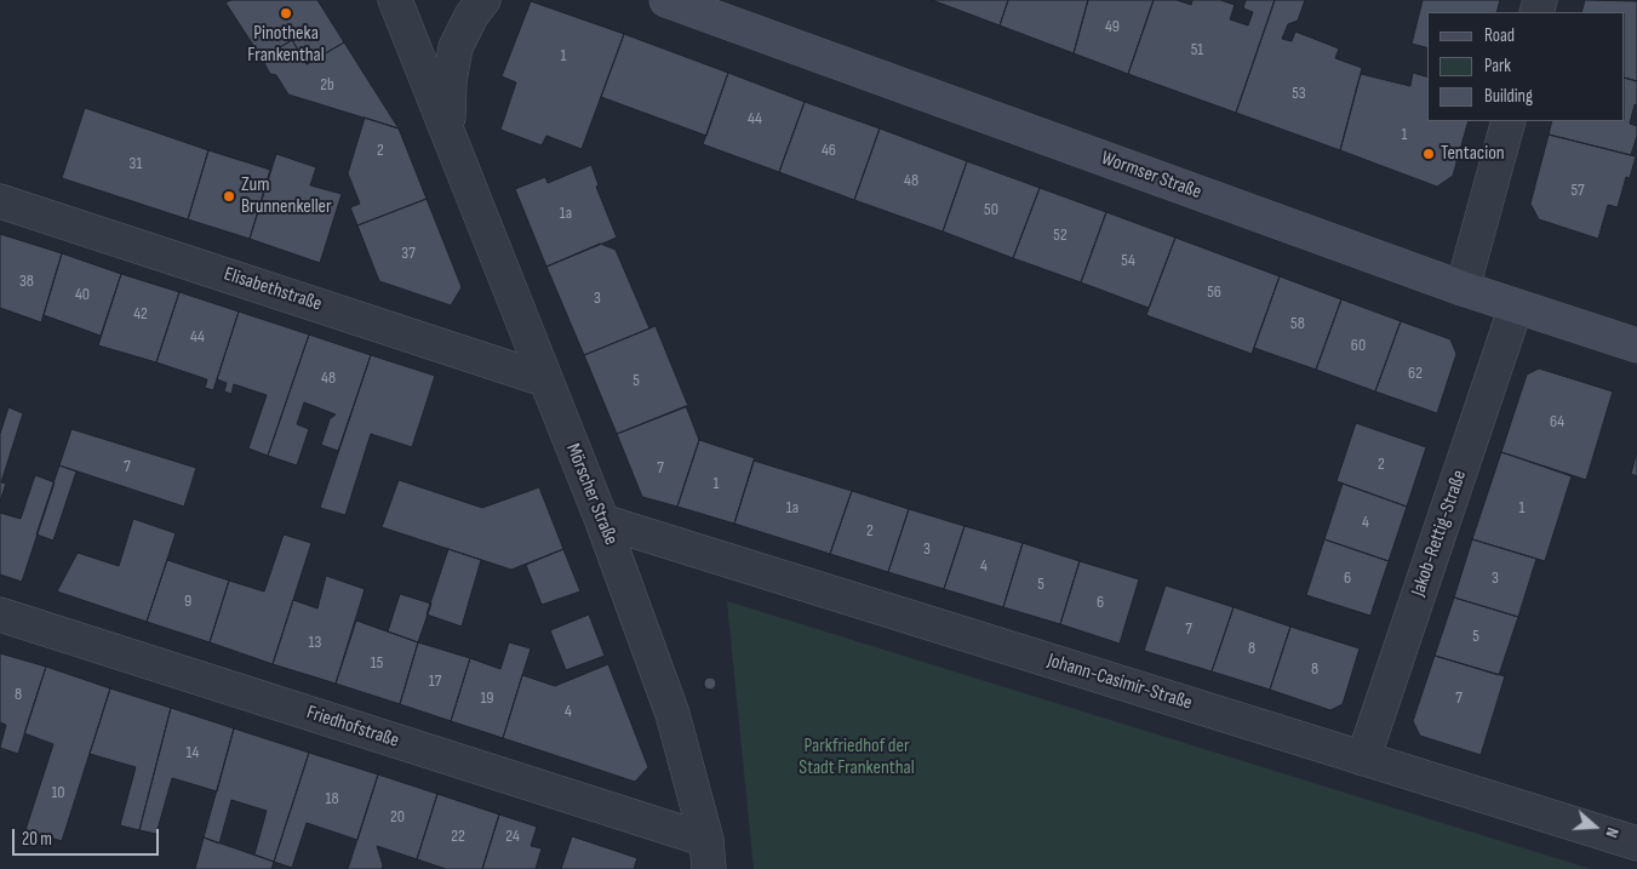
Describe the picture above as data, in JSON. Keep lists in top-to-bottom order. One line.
{"streets":{"street":["Wormser Straße","Elisabethstraße","Mörscher Straße","Jakob-Rettig-Straße","Johann-Casimir-Straße","Friedhofstraße"]},"crossings":[["Wormser Straße","Jakob-Rettig-Straße"],["Elisabethstraße","Mörscher Straße"],["Mörscher Straße","Johann-Casimir-Straße"],["Mörscher Straße","Friedhofstraße"],["Jakob-Rettig-Straße","Johann-Casimir-Straße"]],"parks":["Parkfriedhof der Stadt Frankenthal"],"places":["Pinotheka Frankenthal","Tentacion","Zum Brunnenkeller"],"house_numbers":["49","51","1","2b","53","44","1","2","46","31","48","57","50","1a","52","37","54","38","56","40","3","42","58","44","60","62","48","5","64","2","7","7","1","1a","1","4","2","3","4","6","3","5","9","6","7","5","13","8","15","8","17","8","19","7","4","14","10","18","20","22","24"],"legend":["Road","Park","Building"],"scale_bar":"20 m","north":"right"}
